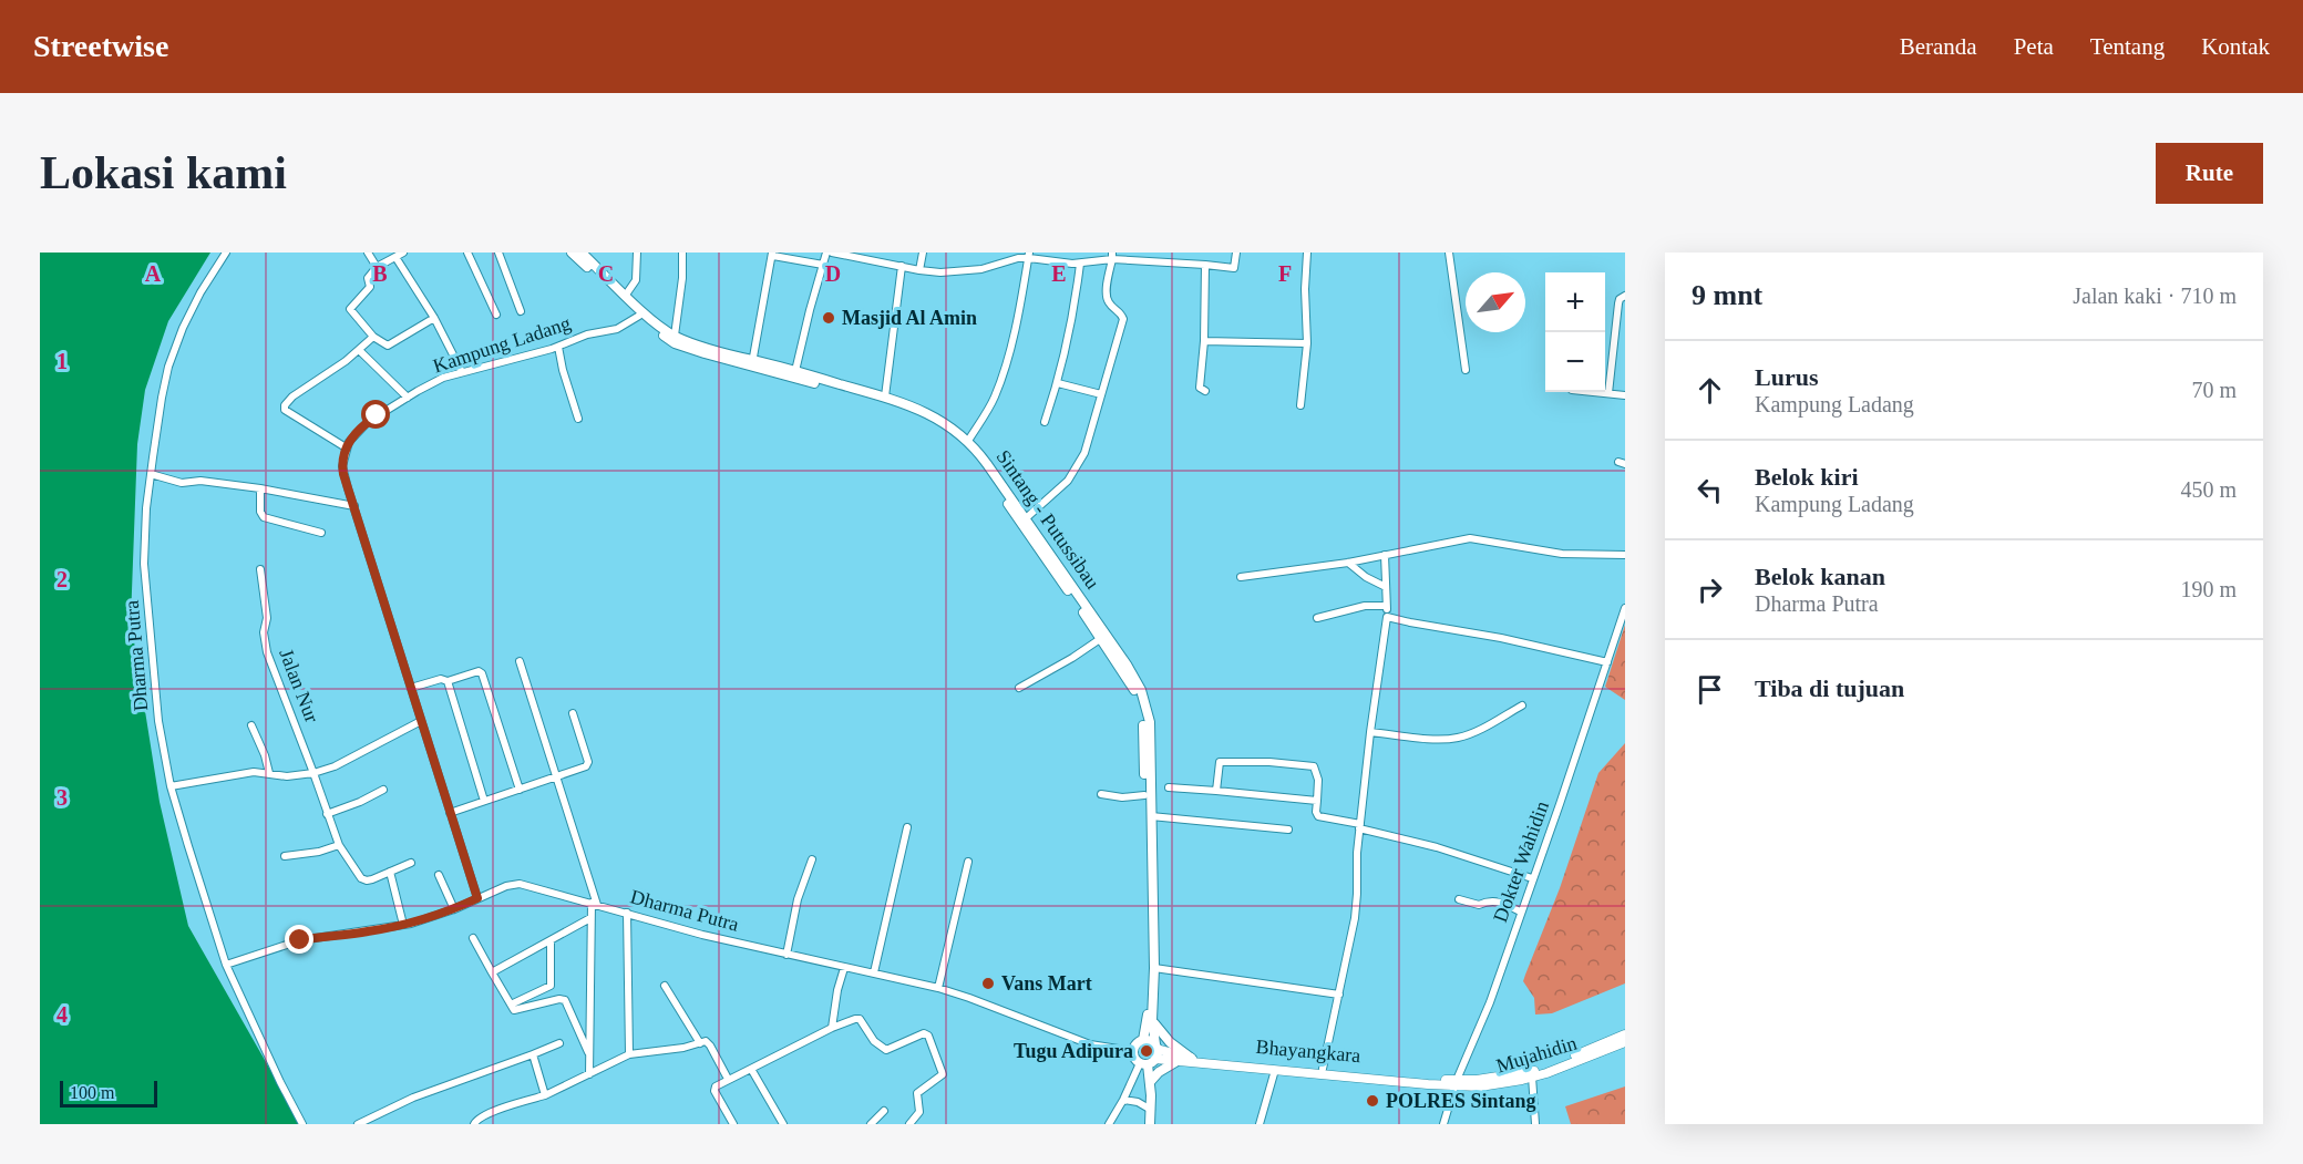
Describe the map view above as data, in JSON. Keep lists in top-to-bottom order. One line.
{"streets":{"highway":["Sintang - Putussibau"],"main road":["Bhayangkara","Mujahidin"],"street":["Kampung Ladang","Dharma Putra","Jalan Nur","Dokter Wahidin"]},"crossings":[["Kampung Ladang","Sintang - Putussibau"],["Sintang - Putussibau","Bhayangkara"],["Dokter Wahidin","Bhayangkara"],["Dokter Wahidin","Mujahidin"],["Bhayangkara","Mujahidin"]],"places":["Masjid Al Amin","Vans Mart","Tugu Adipura","POLRES Sintang"],"scale_bar":"100 m","north":"top right","page":{"header":"Streetwise","nav":["Beranda","Peta","Tentang","Kontak"],"buttons":"Rute","title":"Lokasi kami","heading":["9 mnt","Jalan kaki · 710 m"],"map_buttons":["+","−"],"list":[["Lurus","Kampung Ladang","70 m"],["Belok kiri","Kampung Ladang","450 m"],["Belok kanan","Dharma Putra","190 m"],"Tiba di tujuan"],"scale":"100 m"},"grid":{"columns":["A","B","C","D","E","F"],"rows":["1","2","3","4"]}}
